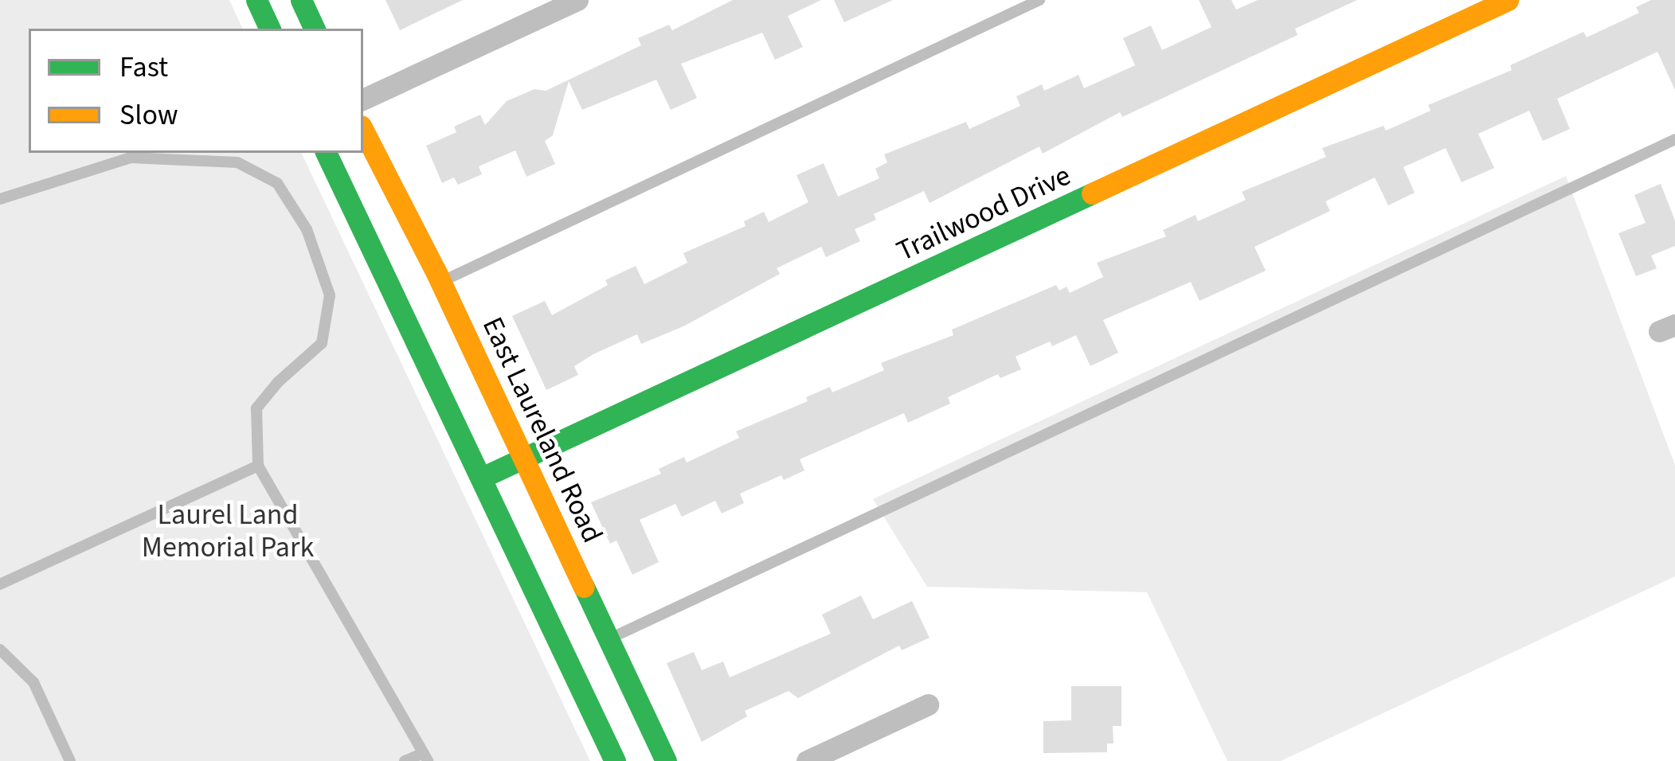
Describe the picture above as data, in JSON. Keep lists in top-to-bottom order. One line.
{"streets":{"main road":["Trailwood Drive","East Laureland Road"]},"crossings":[["Trailwood Drive","East Laureland Road"]],"parks":["Laurel Land Memorial Park"],"legend":["Fast","Slow"]}
